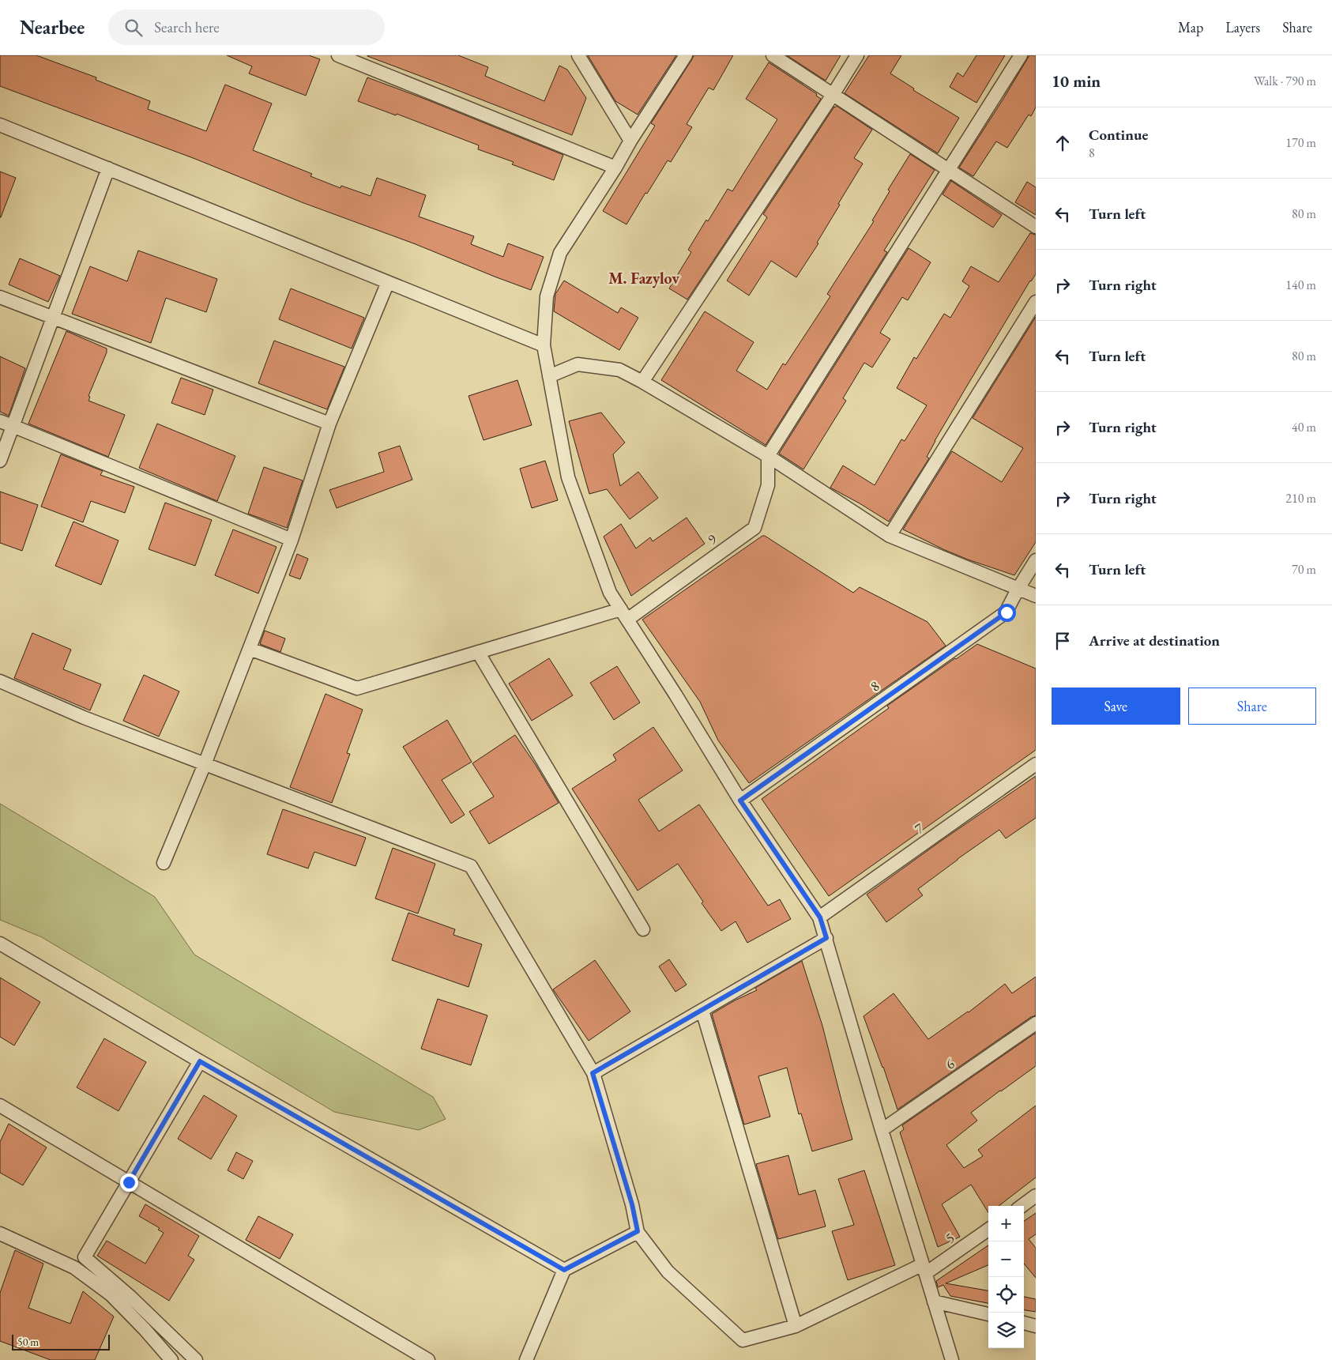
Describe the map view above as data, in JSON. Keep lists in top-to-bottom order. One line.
{"streets":{"street":["9","8","7","6","5"]},"districts":["M. Fazylov"],"scale_bar":"50 m","page":{"header":"Nearbee","search":"Search here","nav":["Map","Layers","Share"],"heading":["10 min","Walk · 790 m"],"list":[["Continue","8","170 m"],["Turn left","80 m"],["Turn right","140 m"],["Turn left","80 m"],["Turn right","40 m"],["Turn right","210 m"],["Turn left","70 m"],"Arrive at destination"],"buttons":["Save","Share"],"map_buttons":["+","−"],"scale":"50 m"}}
